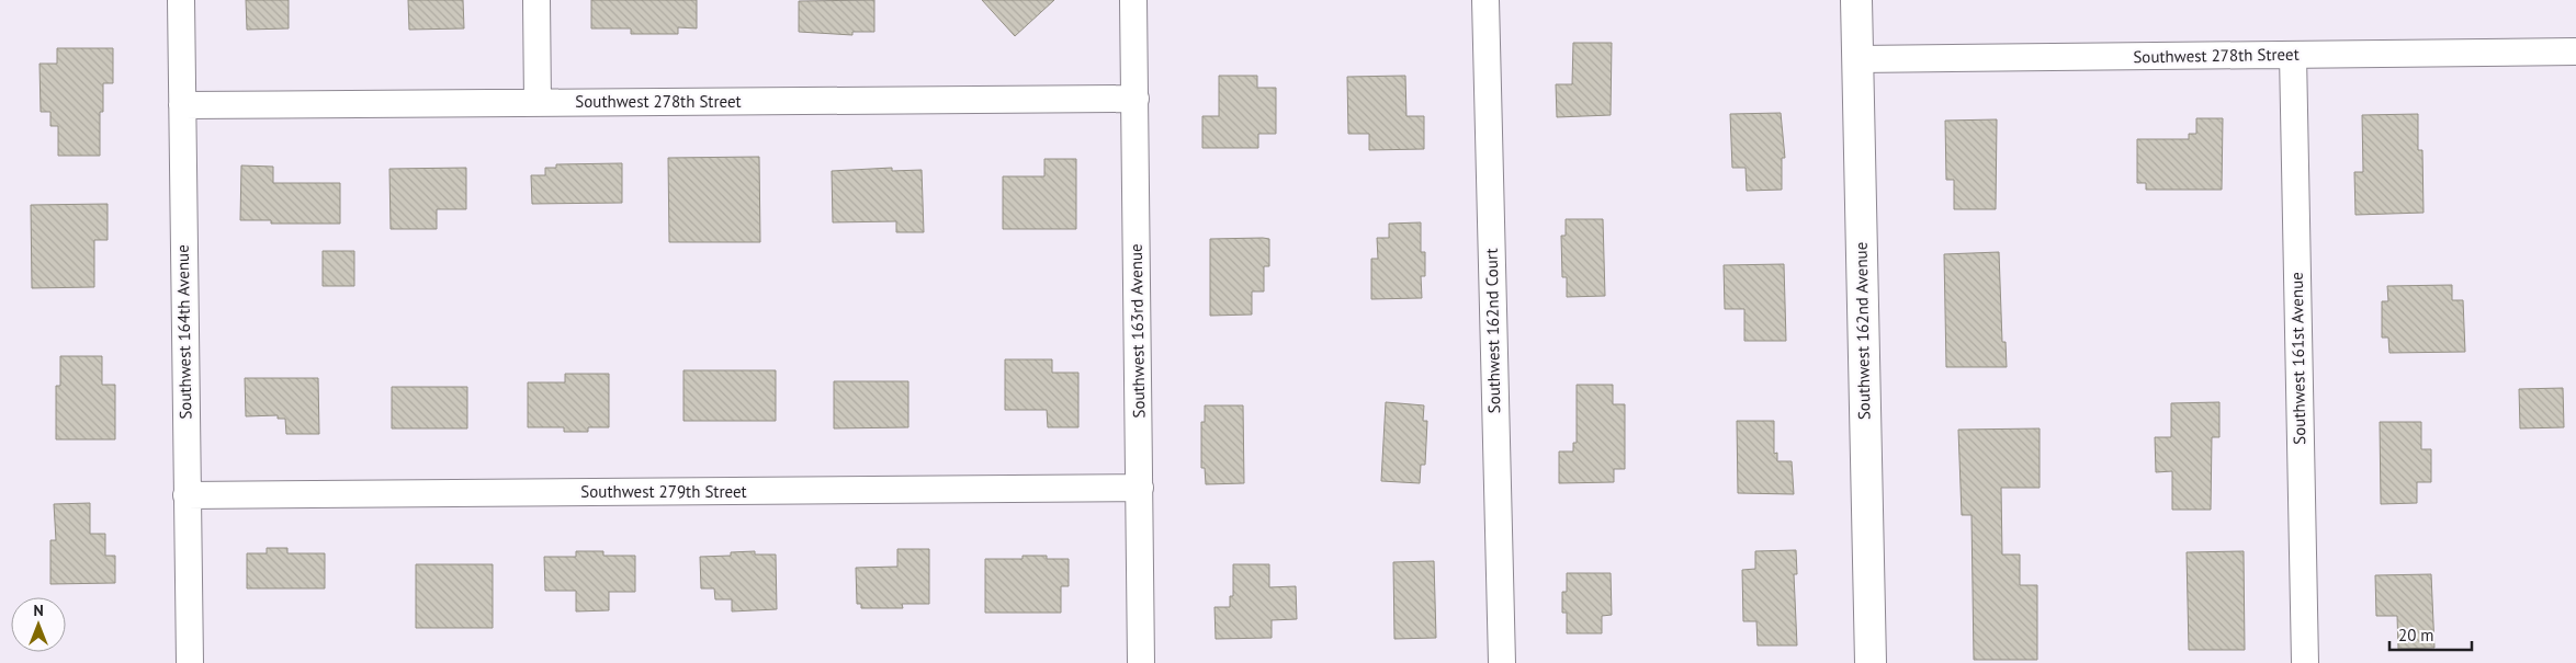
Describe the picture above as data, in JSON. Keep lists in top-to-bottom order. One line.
{"streets":{"street":["Southwest 278th Street","Southwest 163rd Avenue","Southwest 162nd Court","Southwest 162nd Avenue","Southwest 164th Avenue","Southwest 161st Avenue","Southwest 279th Street"]},"crossings":[["Southwest 278th Street","Southwest 163rd Avenue"],["Southwest 278th Street","Southwest 162nd Avenue"],["Southwest 278th Street","Southwest 164th Avenue"],["Southwest 278th Street","Southwest 161st Avenue"],["Southwest 163rd Avenue","Southwest 279th Street"],["Southwest 164th Avenue","Southwest 279th Street"]],"scale_bar":"20 m","north":"top"}
